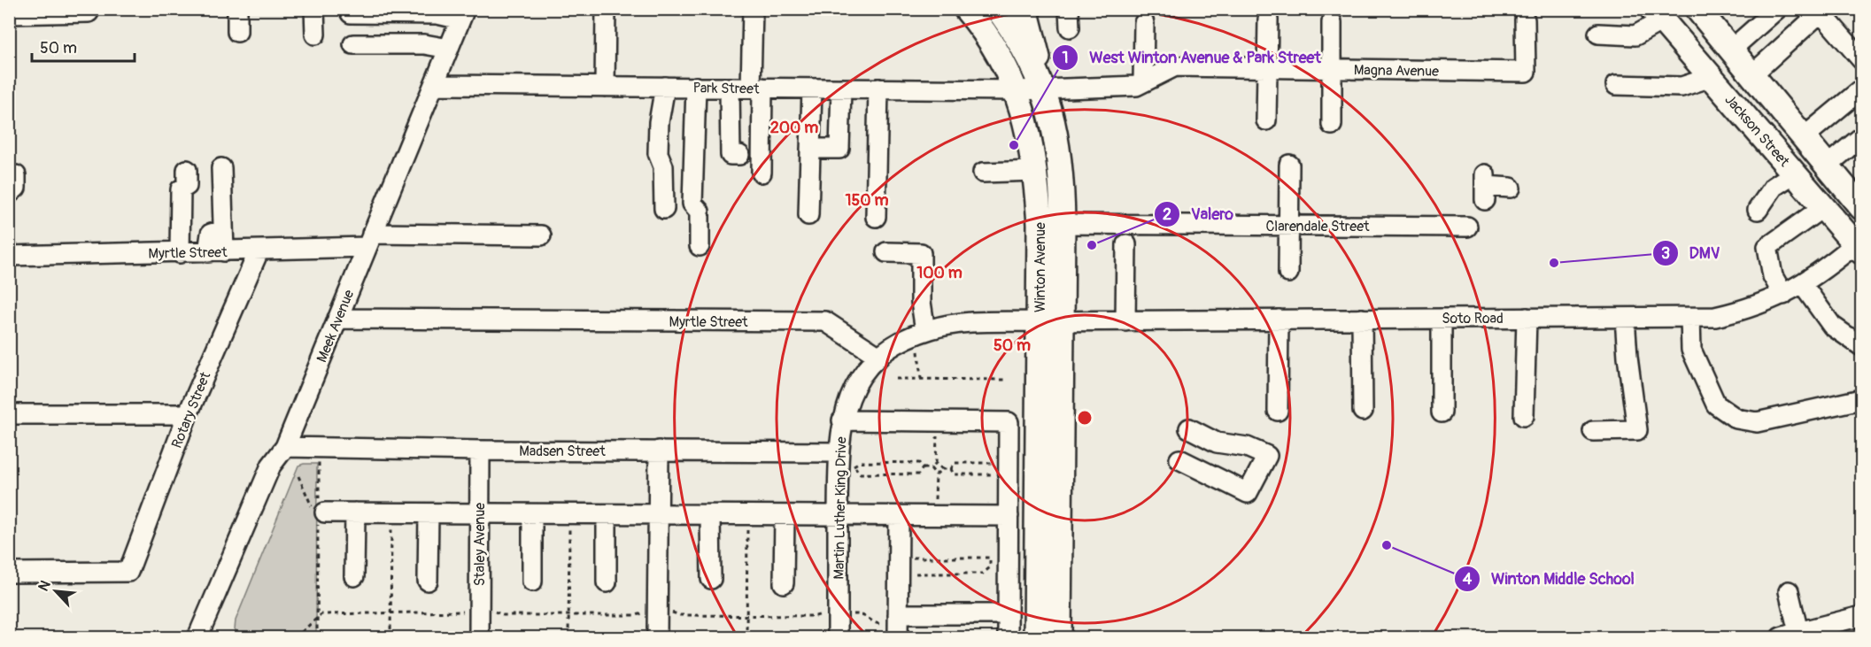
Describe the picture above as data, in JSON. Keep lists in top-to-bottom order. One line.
{"streets":{"main road":["Jackson Street","Winton Avenue"],"street":["Magna Avenue","Park Street","Clarendale Street","Myrtle Street","Soto Road","Meek Avenue","Rotary Street","Madsen Street","Martin Luther King Drive","Staley Avenue"]},"crossings":[["Magna Avenue","Park Street"],["Magna Avenue","Winton Avenue"],["Park Street","Winton Avenue"],["Park Street","Meek Avenue"],["Jackson Street","Soto Road"],["Clarendale Street","Winton Avenue"],["Myrtle Street","Meek Avenue"],["Myrtle Street","Rotary Street"],["Myrtle Street","Martin Luther King Drive"],["Winton Avenue","Soto Road"],["Meek Avenue","Madsen Street"],["Madsen Street","Martin Luther King Drive"],["Madsen Street","Staley Avenue"]],"places":["West Winton Avenue & Park Street","Valero","DMV","Winton Middle School"],"scale_bar":"50 m","north":"top left","rings":["200 m","150 m","100 m","50 m"]}
